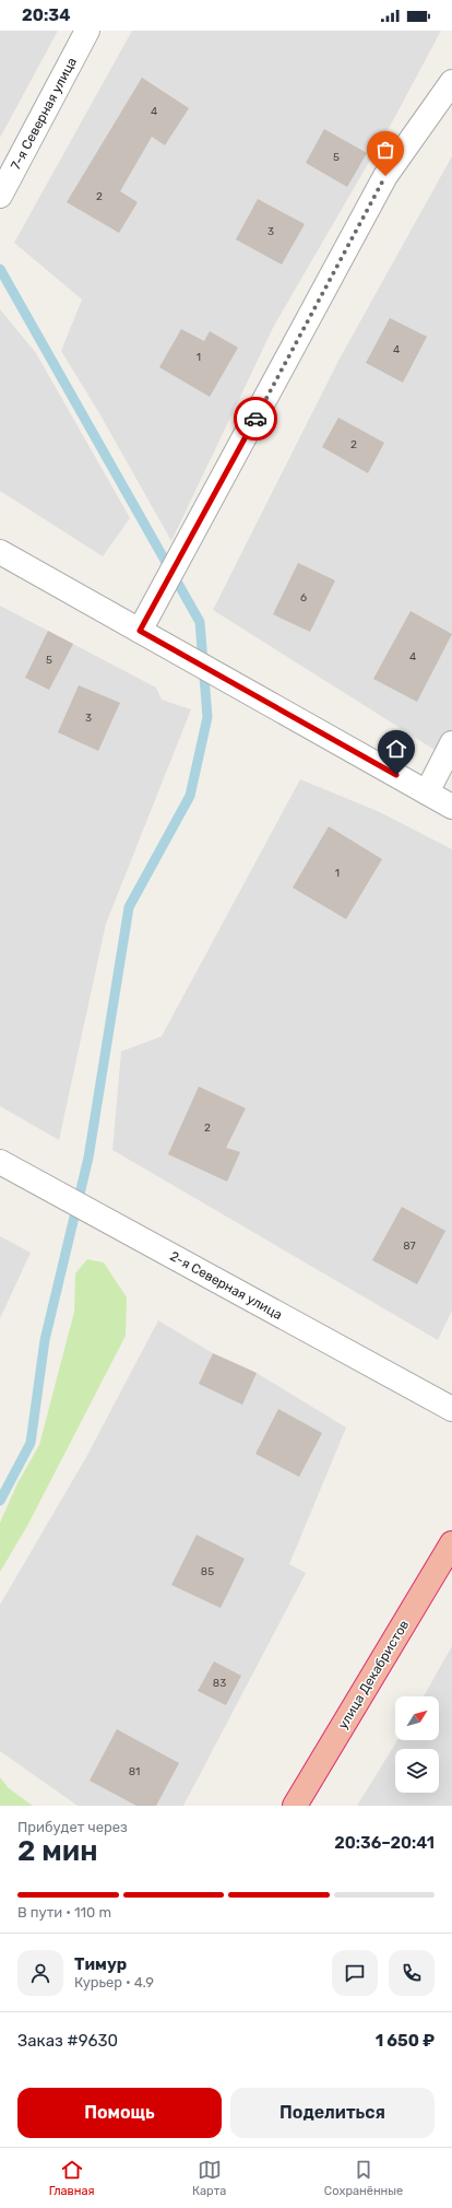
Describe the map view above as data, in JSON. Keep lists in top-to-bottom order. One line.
{"streets":{"highway":["улица Декабристов"],"street":["7-я Северная улица","2-я Северная улица"]},"house_numbers":["4","5","2","3","4","1","2","6","4","5","3","1","2","87","85","83","81"],"north":"top right","page":{"status":"20:34","heading":["2 мин","Прибудет через","20:36–20:41"],"panel":["Тимур","Курьер · 4.9","Заказ #9630","1 650 ₽"],"bar":"В пути · 110 m","buttons":["Помощь","Поделиться"],"tabs":["Главная","Карта","Сохранённые"]}}
